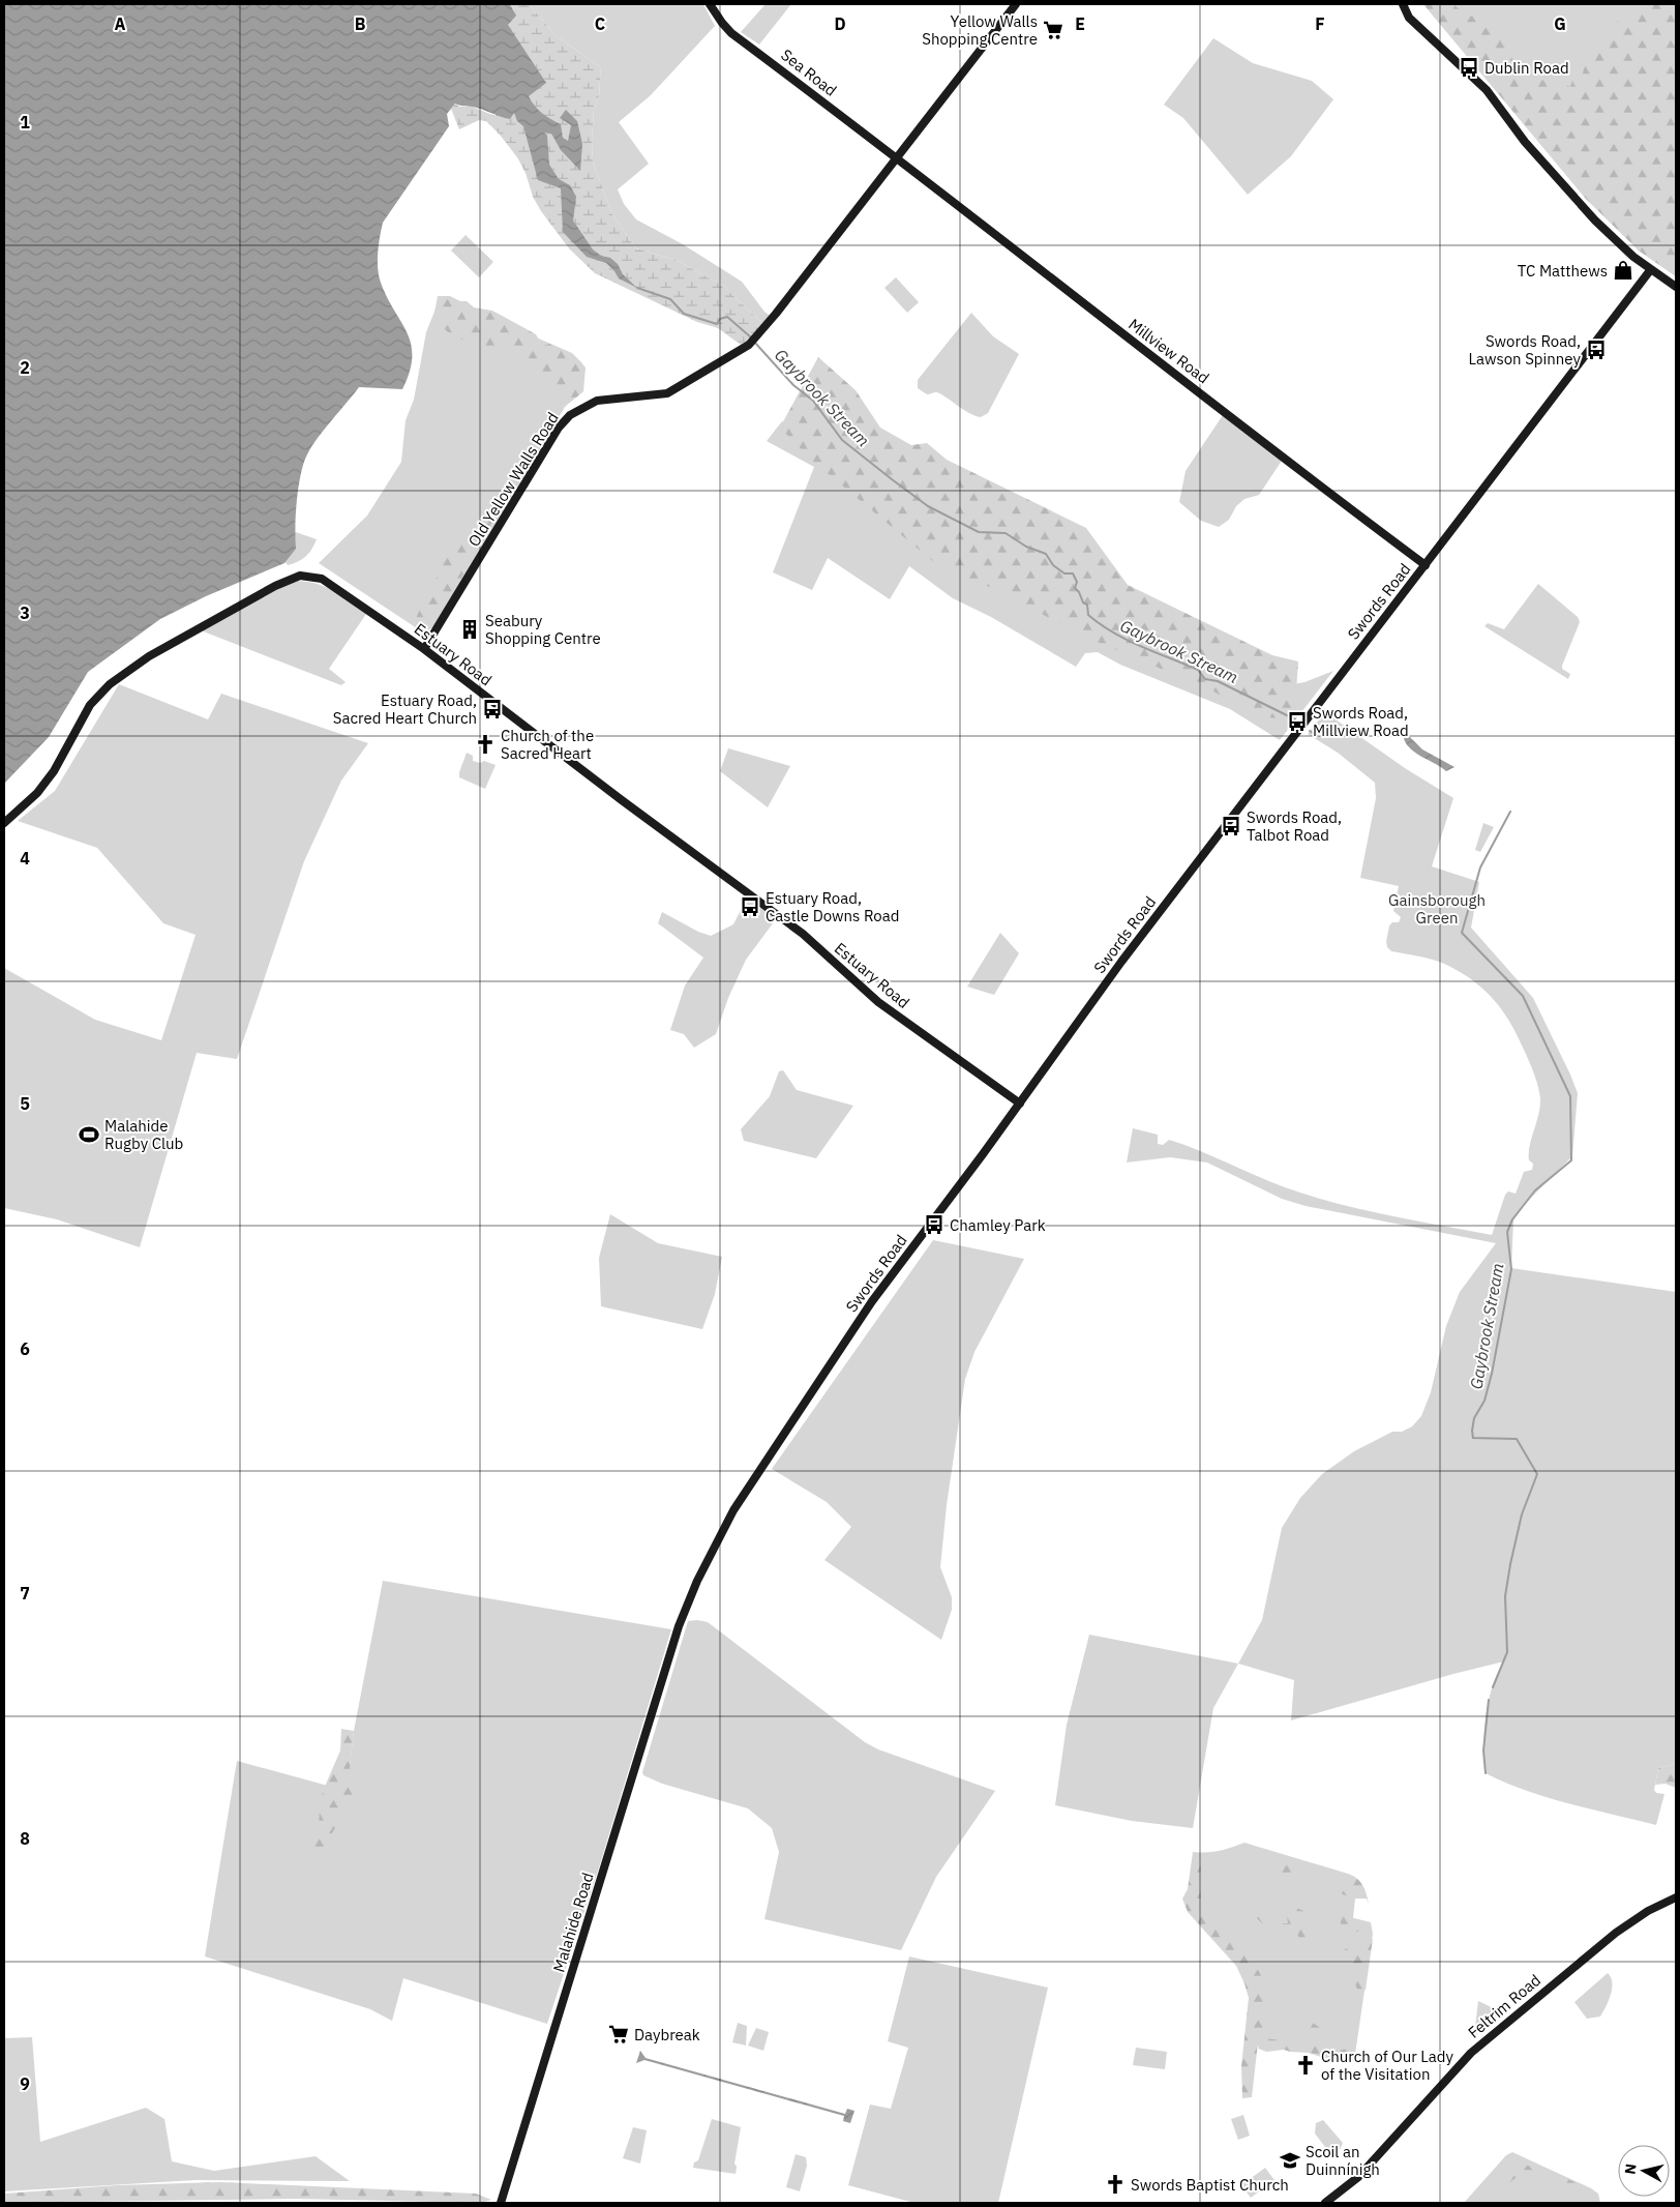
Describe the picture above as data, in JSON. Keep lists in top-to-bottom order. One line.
{"streets":{"street":["Sea Road","Millview Road","Old Yellow Walls Road","Swords Road","Estuary Road","Malahide Road","Feltrim Road"]},"crossings":[["Sea Road","Millview Road"],["Sea Road","Old Yellow Walls Road"],["Millview Road","Old Yellow Walls Road"],["Millview Road","Swords Road"],["Old Yellow Walls Road","Estuary Road"],["Swords Road","Estuary Road"],["Swords Road","Malahide Road"]],"water":["Gaybrook Stream"],"parks":["Gainsborough Green"],"places":{"supermarket":["Yellow Walls Shopping Centre","Daybreak"],"bus stop":["Dublin Road","Swords Road, Lawson Spinney","Estuary Road, Sacred Heart Church","Swords Road, Millview Road","Swords Road, Talbot Road","Estuary Road, Castle Downs Road","Chamley Park"],"shop":["TC Matthews"],"building":["Seabury Shopping Centre"],"church":["Church of the Sacred Heart","Church of Our Lady of the Visitation","Swords Baptist Church"],"sports":["Malahide Rugby Club"],"school or university":["Scoil an Duinnínigh"]},"north":"left","grid":{"columns":["A","B","C","D","E","F","G"],"rows":["1","2","3","4","5","6","7","8","9"]}}
